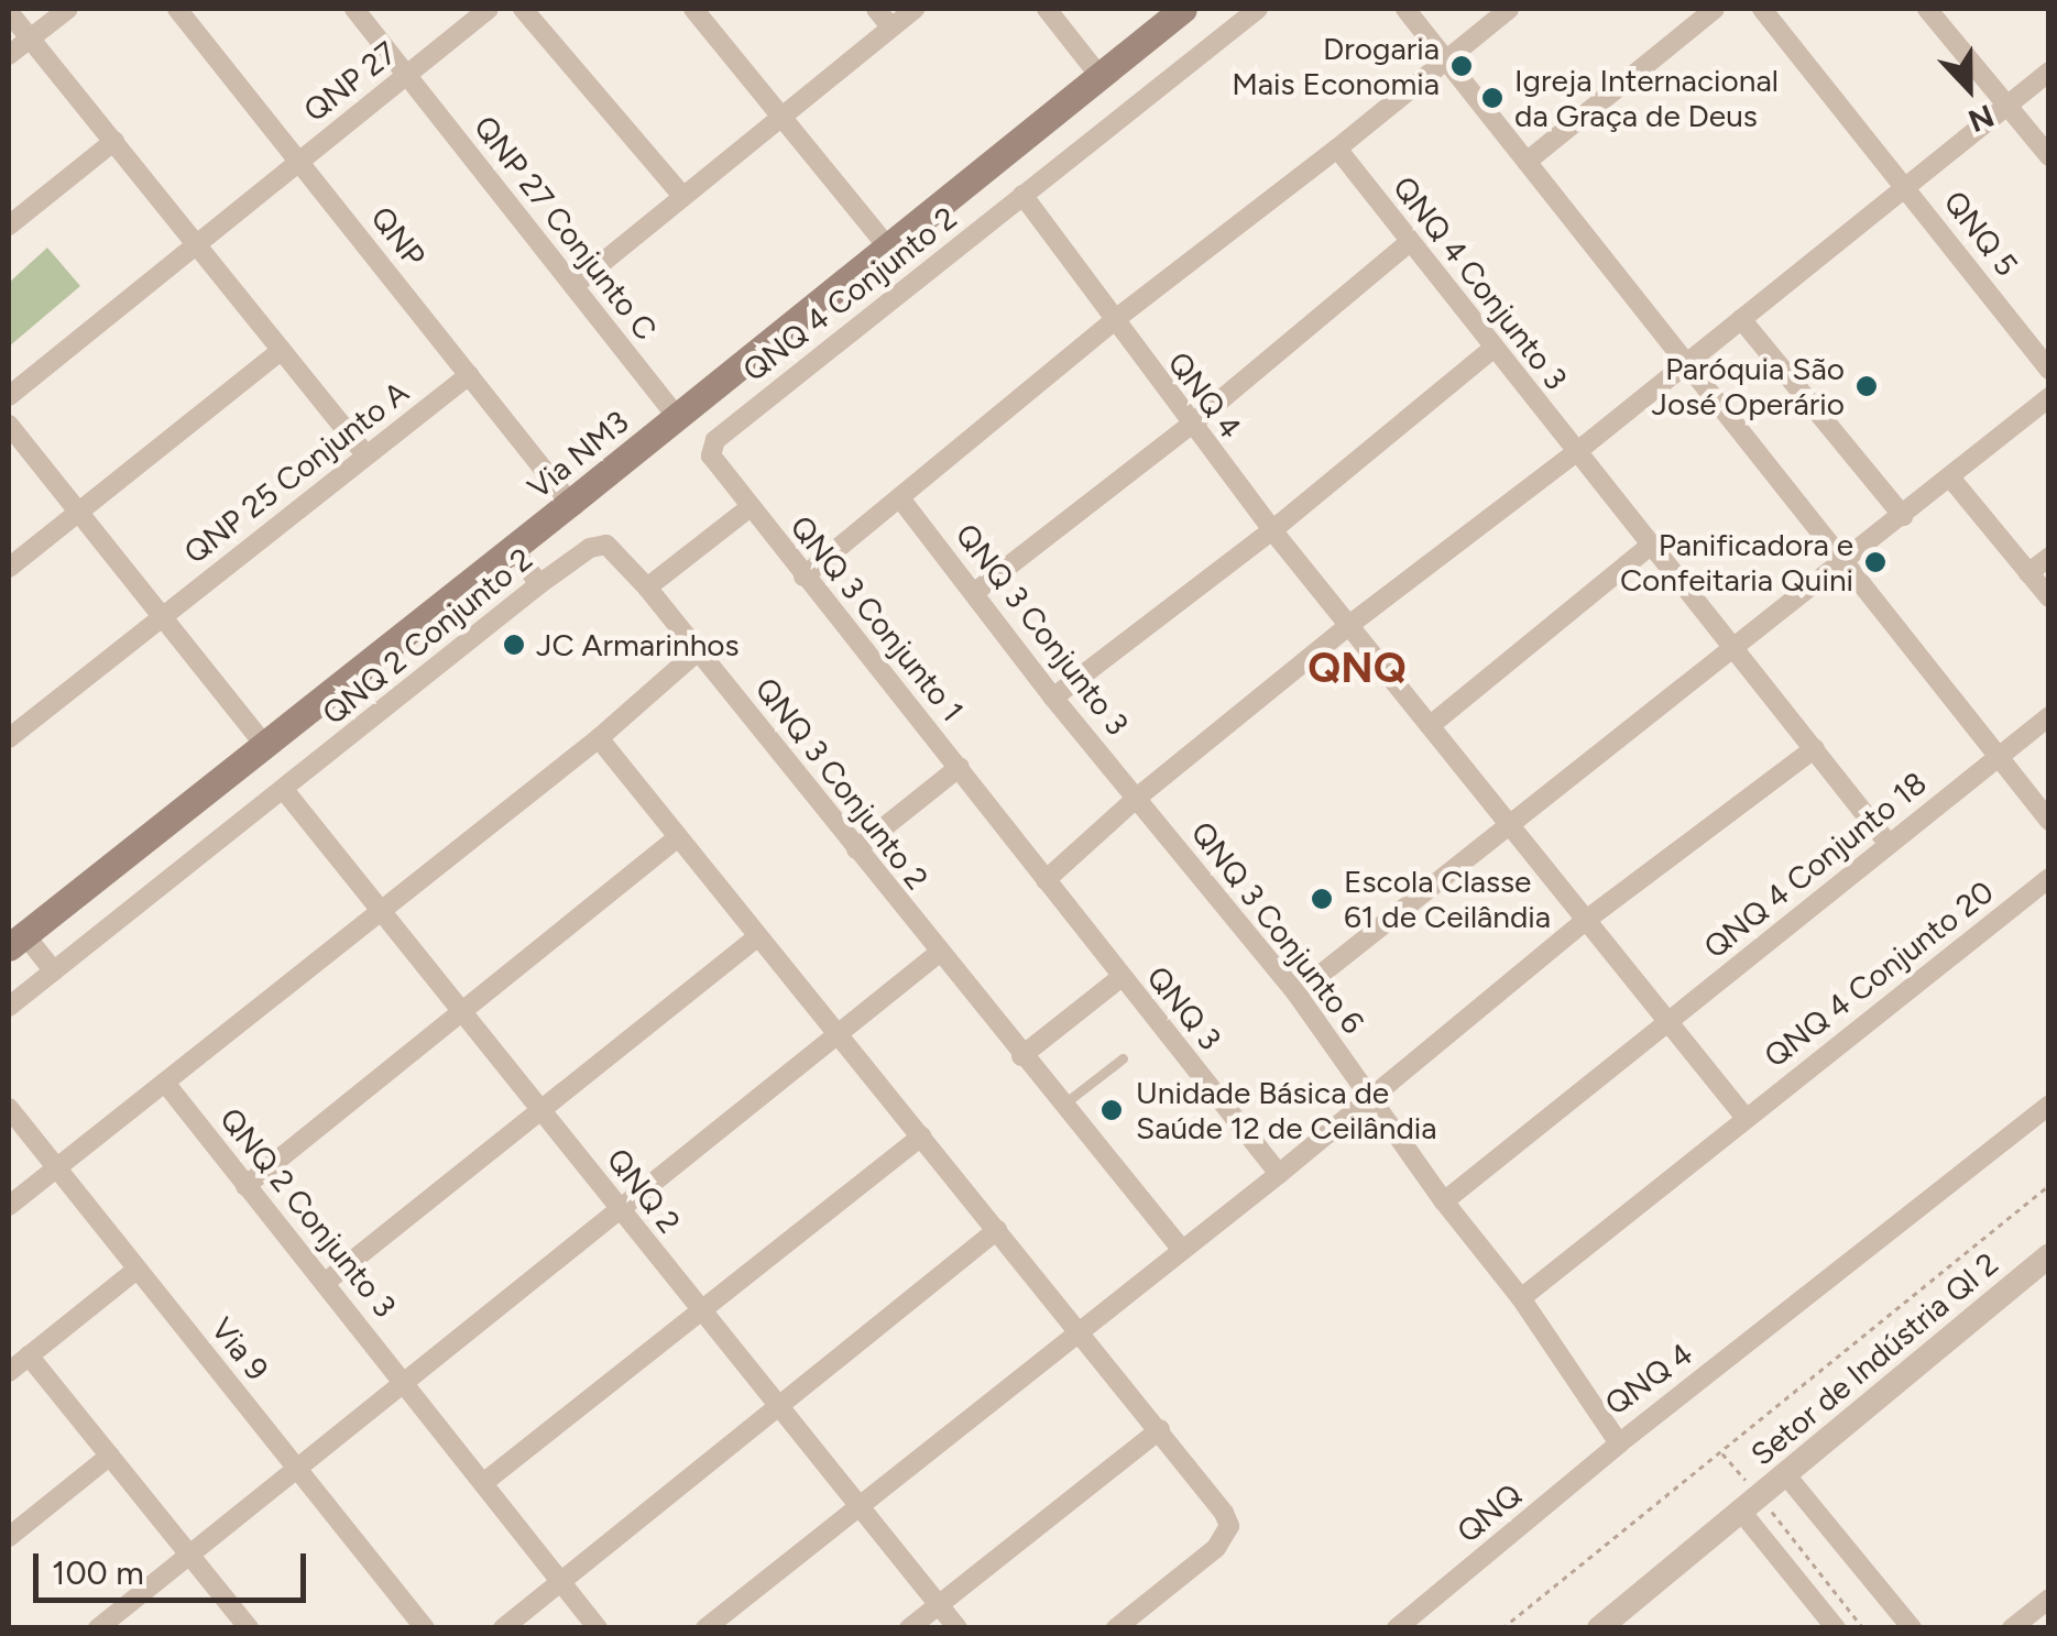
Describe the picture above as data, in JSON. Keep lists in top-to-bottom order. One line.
{"streets":{"main road":["Via NM3"],"street":["QNP 27","QNP 27 Conjunto C","QNQ 5","QNP","QNQ 4 Conjunto 3","QNQ 4 Conjunto 2","QNQ 4","QNP 25 Conjunto A","QNQ 3 Conjunto 1","QNQ 3 Conjunto 3","QNQ 2 Conjunto 2","QNQ 3 Conjunto 2","QNQ 4 Conjunto 18","QNQ 3 Conjunto 6","QNQ 4 Conjunto 20","QNQ 3","QNQ 2","QNQ 2 Conjunto 3","Via 9","Setor de Indústria QI 2","QNQ"]},"crossings":[["QNP 27","QNP 27 Conjunto C"],["QNP 27","QNP"],["QNP 27 Conjunto C","Via NM3"],["QNP","Via NM3"],["QNP","QNP 25 Conjunto A"],["QNQ 4 Conjunto 3","QNQ 4 Conjunto 18"],["QNQ 4 Conjunto 2","QNQ 4"],["QNQ 4 Conjunto 2","QNQ 3 Conjunto 1"],["QNQ 4","QNQ 4 Conjunto 18"],["QNQ 4","QNQ 3 Conjunto 6"],["QNQ 4","QNQ 4 Conjunto 20"],["QNQ 4","QNQ"],["QNQ 3 Conjunto 1","QNQ 3"],["QNQ 3 Conjunto 3","QNQ 3 Conjunto 6"],["QNQ 2 Conjunto 2","QNQ 2"],["QNQ 3 Conjunto 2","QNQ 3"]],"districts":["QNQ"],"places":["Drogaria Mais Economia","Igreja Internacional da Graça de Deus","Paróquia São José Operário","Panificadora e Confeitaria Quini","JC Armarinhos","Escola Classe 61 de Ceilândia","Unidade Básica de Saúde 12 de Ceilândia"],"scale_bar":"100 m","north":"bottom"}
